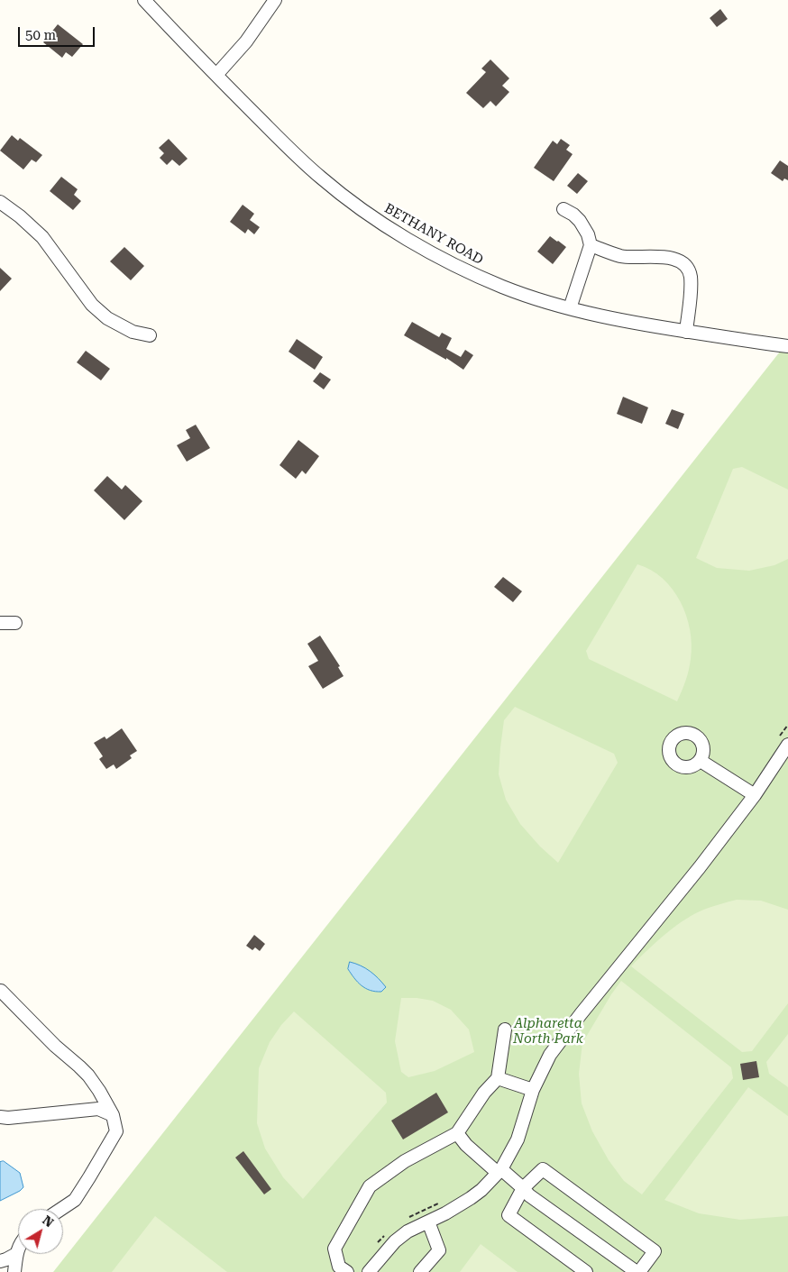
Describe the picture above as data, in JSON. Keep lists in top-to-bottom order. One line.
{"streets":{"street":["BETHANY ROAD"]},"parks":["Alpharetta North Park"],"scale_bar":"50 m","north":"top right"}
